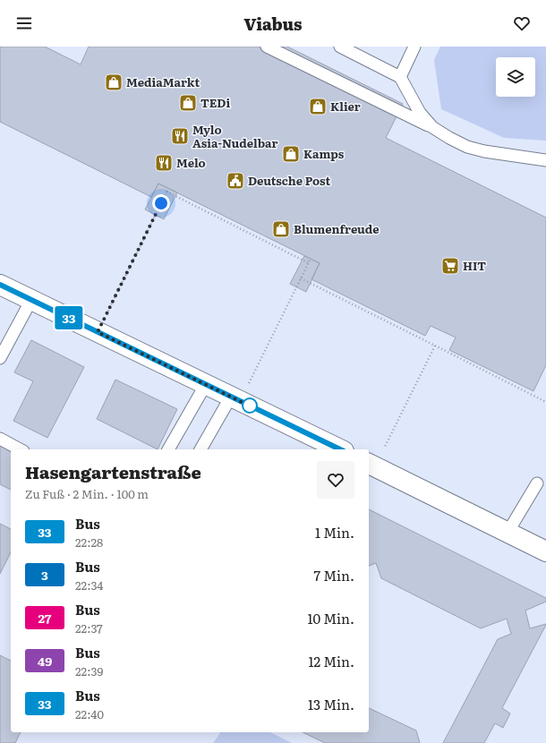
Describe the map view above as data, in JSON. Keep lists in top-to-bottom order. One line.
{"places":{"shop":["MediaMarkt","TEDi","Klier","Kamps","Blumenfreude"],"restaurant":["Mylo Asia-Nudelbar","Melo"],"public building":["Deutsche Post"],"supermarket":["HIT"]},"lines":["bus line 33"],"page":{"header":"Viabus","on_map":"33","heading":["Hasengartenstraße","Zu Fuß · 2 Min. · 100 m"],"list":[{"mark":"33","name":"Bus","note":"22:28","value":"1 Min."},{"mark":"3","name":"Bus","note":"22:34","value":"7 Min."},{"mark":"27","name":"Bus","note":"22:37","value":"10 Min."},{"mark":"49","name":"Bus","note":"22:39","value":"12 Min."},{"mark":"33","name":"Bus","note":"22:40","value":"13 Min."}]}}
